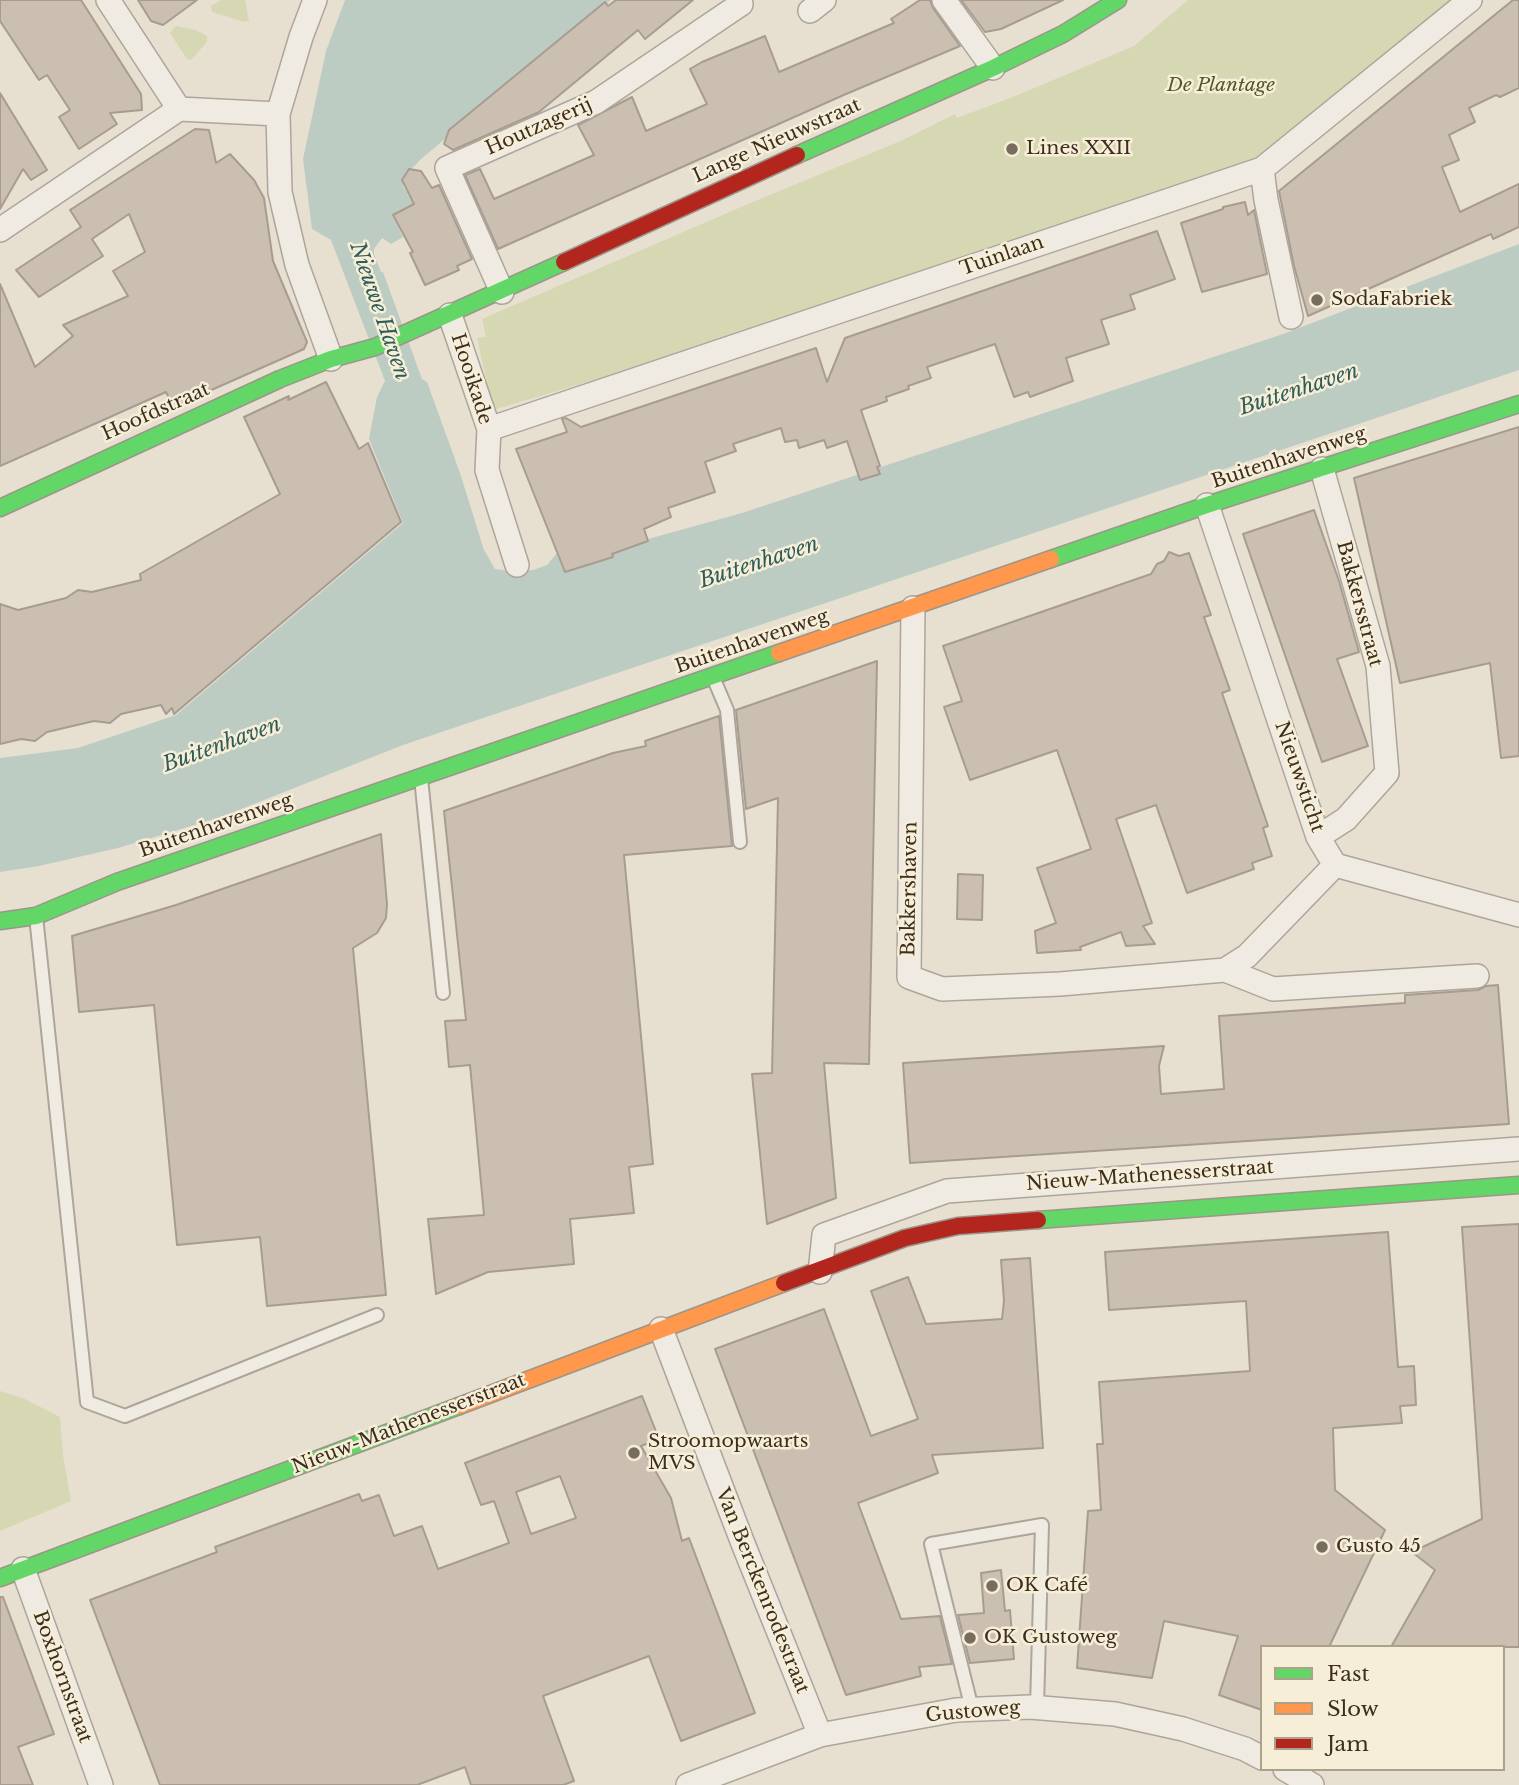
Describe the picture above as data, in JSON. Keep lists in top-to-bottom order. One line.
{"streets":{"street":["Houtzagerij","Lange Nieuwstraat","Tuinlaan","Hooikade","Hoofdstraat","Buitenhavenweg","Bakkersstraat","Nieuwsticht","Bakkershaven","Nieuw-Mathenesserstraat","Van Berckenrodestraat","Boxhornstraat","Gustoweg"]},"crossings":[["Houtzagerij","Lange Nieuwstraat"],["Lange Nieuwstraat","Hooikade"],["Lange Nieuwstraat","Hoofdstraat"],["Tuinlaan","Hooikade"],["Hooikade","Hoofdstraat"],["Buitenhavenweg","Bakkersstraat"],["Buitenhavenweg","Nieuwsticht"],["Buitenhavenweg","Bakkershaven"],["Bakkersstraat","Nieuwsticht"],["Nieuw-Mathenesserstraat","Van Berckenrodestraat"],["Nieuw-Mathenesserstraat","Boxhornstraat"],["Van Berckenrodestraat","Gustoweg"]],"water":["Nieuwe Haven","Buitenhaven"],"parks":["De Plantage"],"places":["Lines XXII","SodaFabriek","Stroomopwaarts MVS","Gusto 45","OK Café","OK Gustoweg"],"legend":["Fast","Slow","Jam"]}
